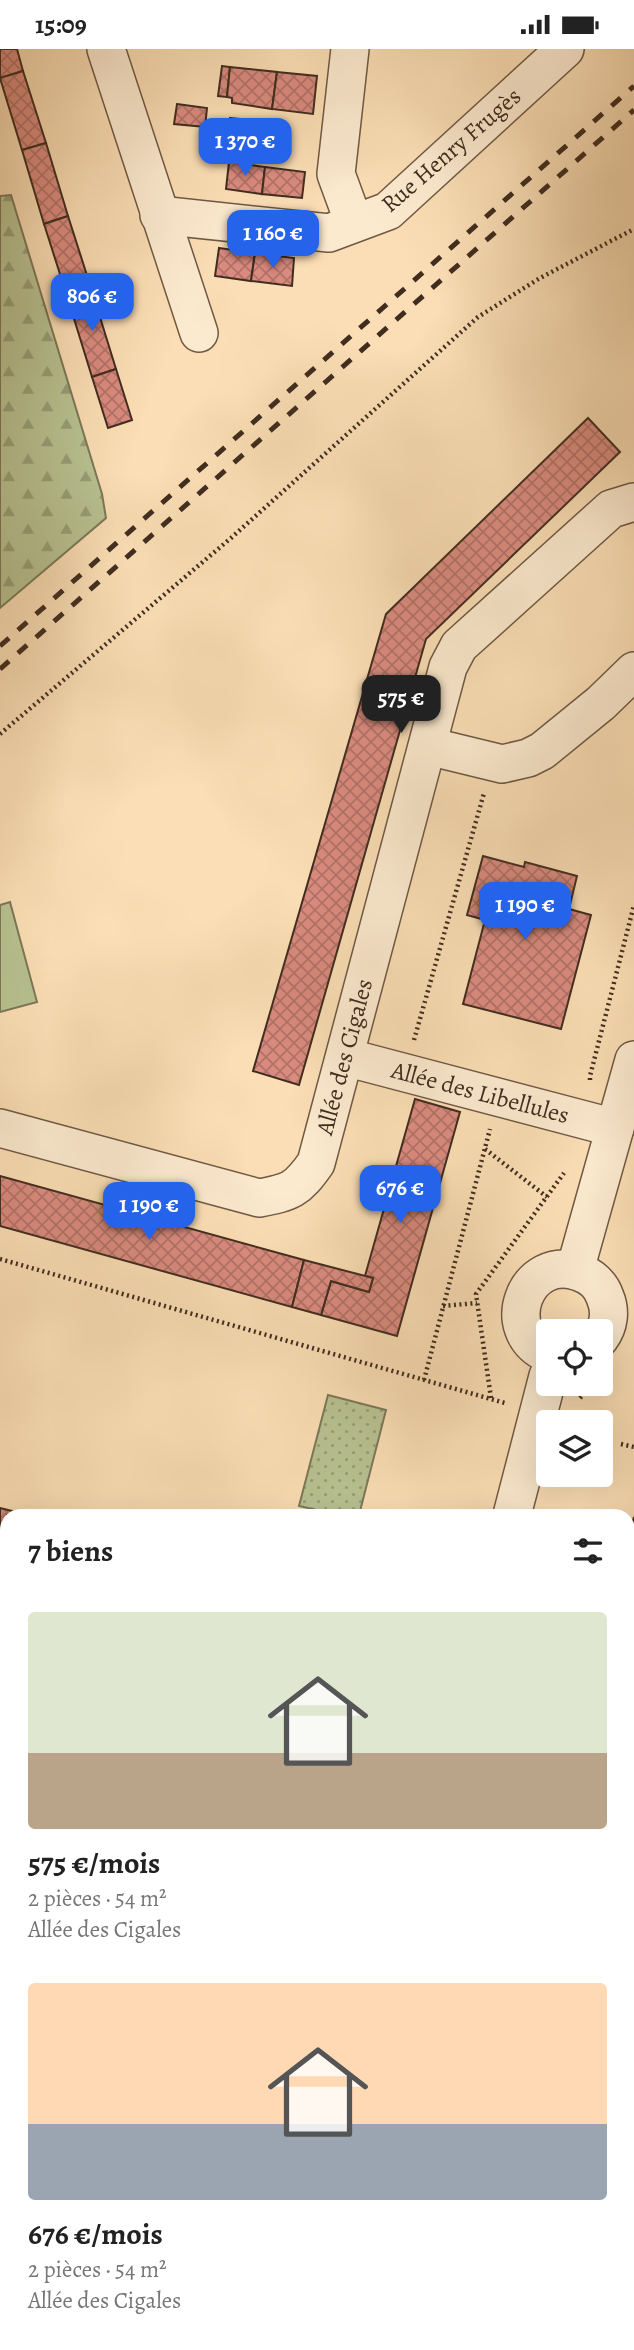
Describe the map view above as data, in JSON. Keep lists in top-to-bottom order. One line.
{"streets":{"street":["Rue Henry Frugès","Allée des Cigales","Allée des Libellules"]},"crossings":[["Allée des Cigales","Allée des Libellules"]],"page":{"status":"15:09","price":["1 370 €","1 160 €","806 €","575 €","1 190 €","676 €","1 190 €"],"heading":"7 biens","list":[{"name":"575 €/mois","note":"2 pièces · 54 m² · Allée des Cigales"},{"name":"676 €/mois","note":"2 pièces · 54 m² · Allée des Cigales"}]}}
